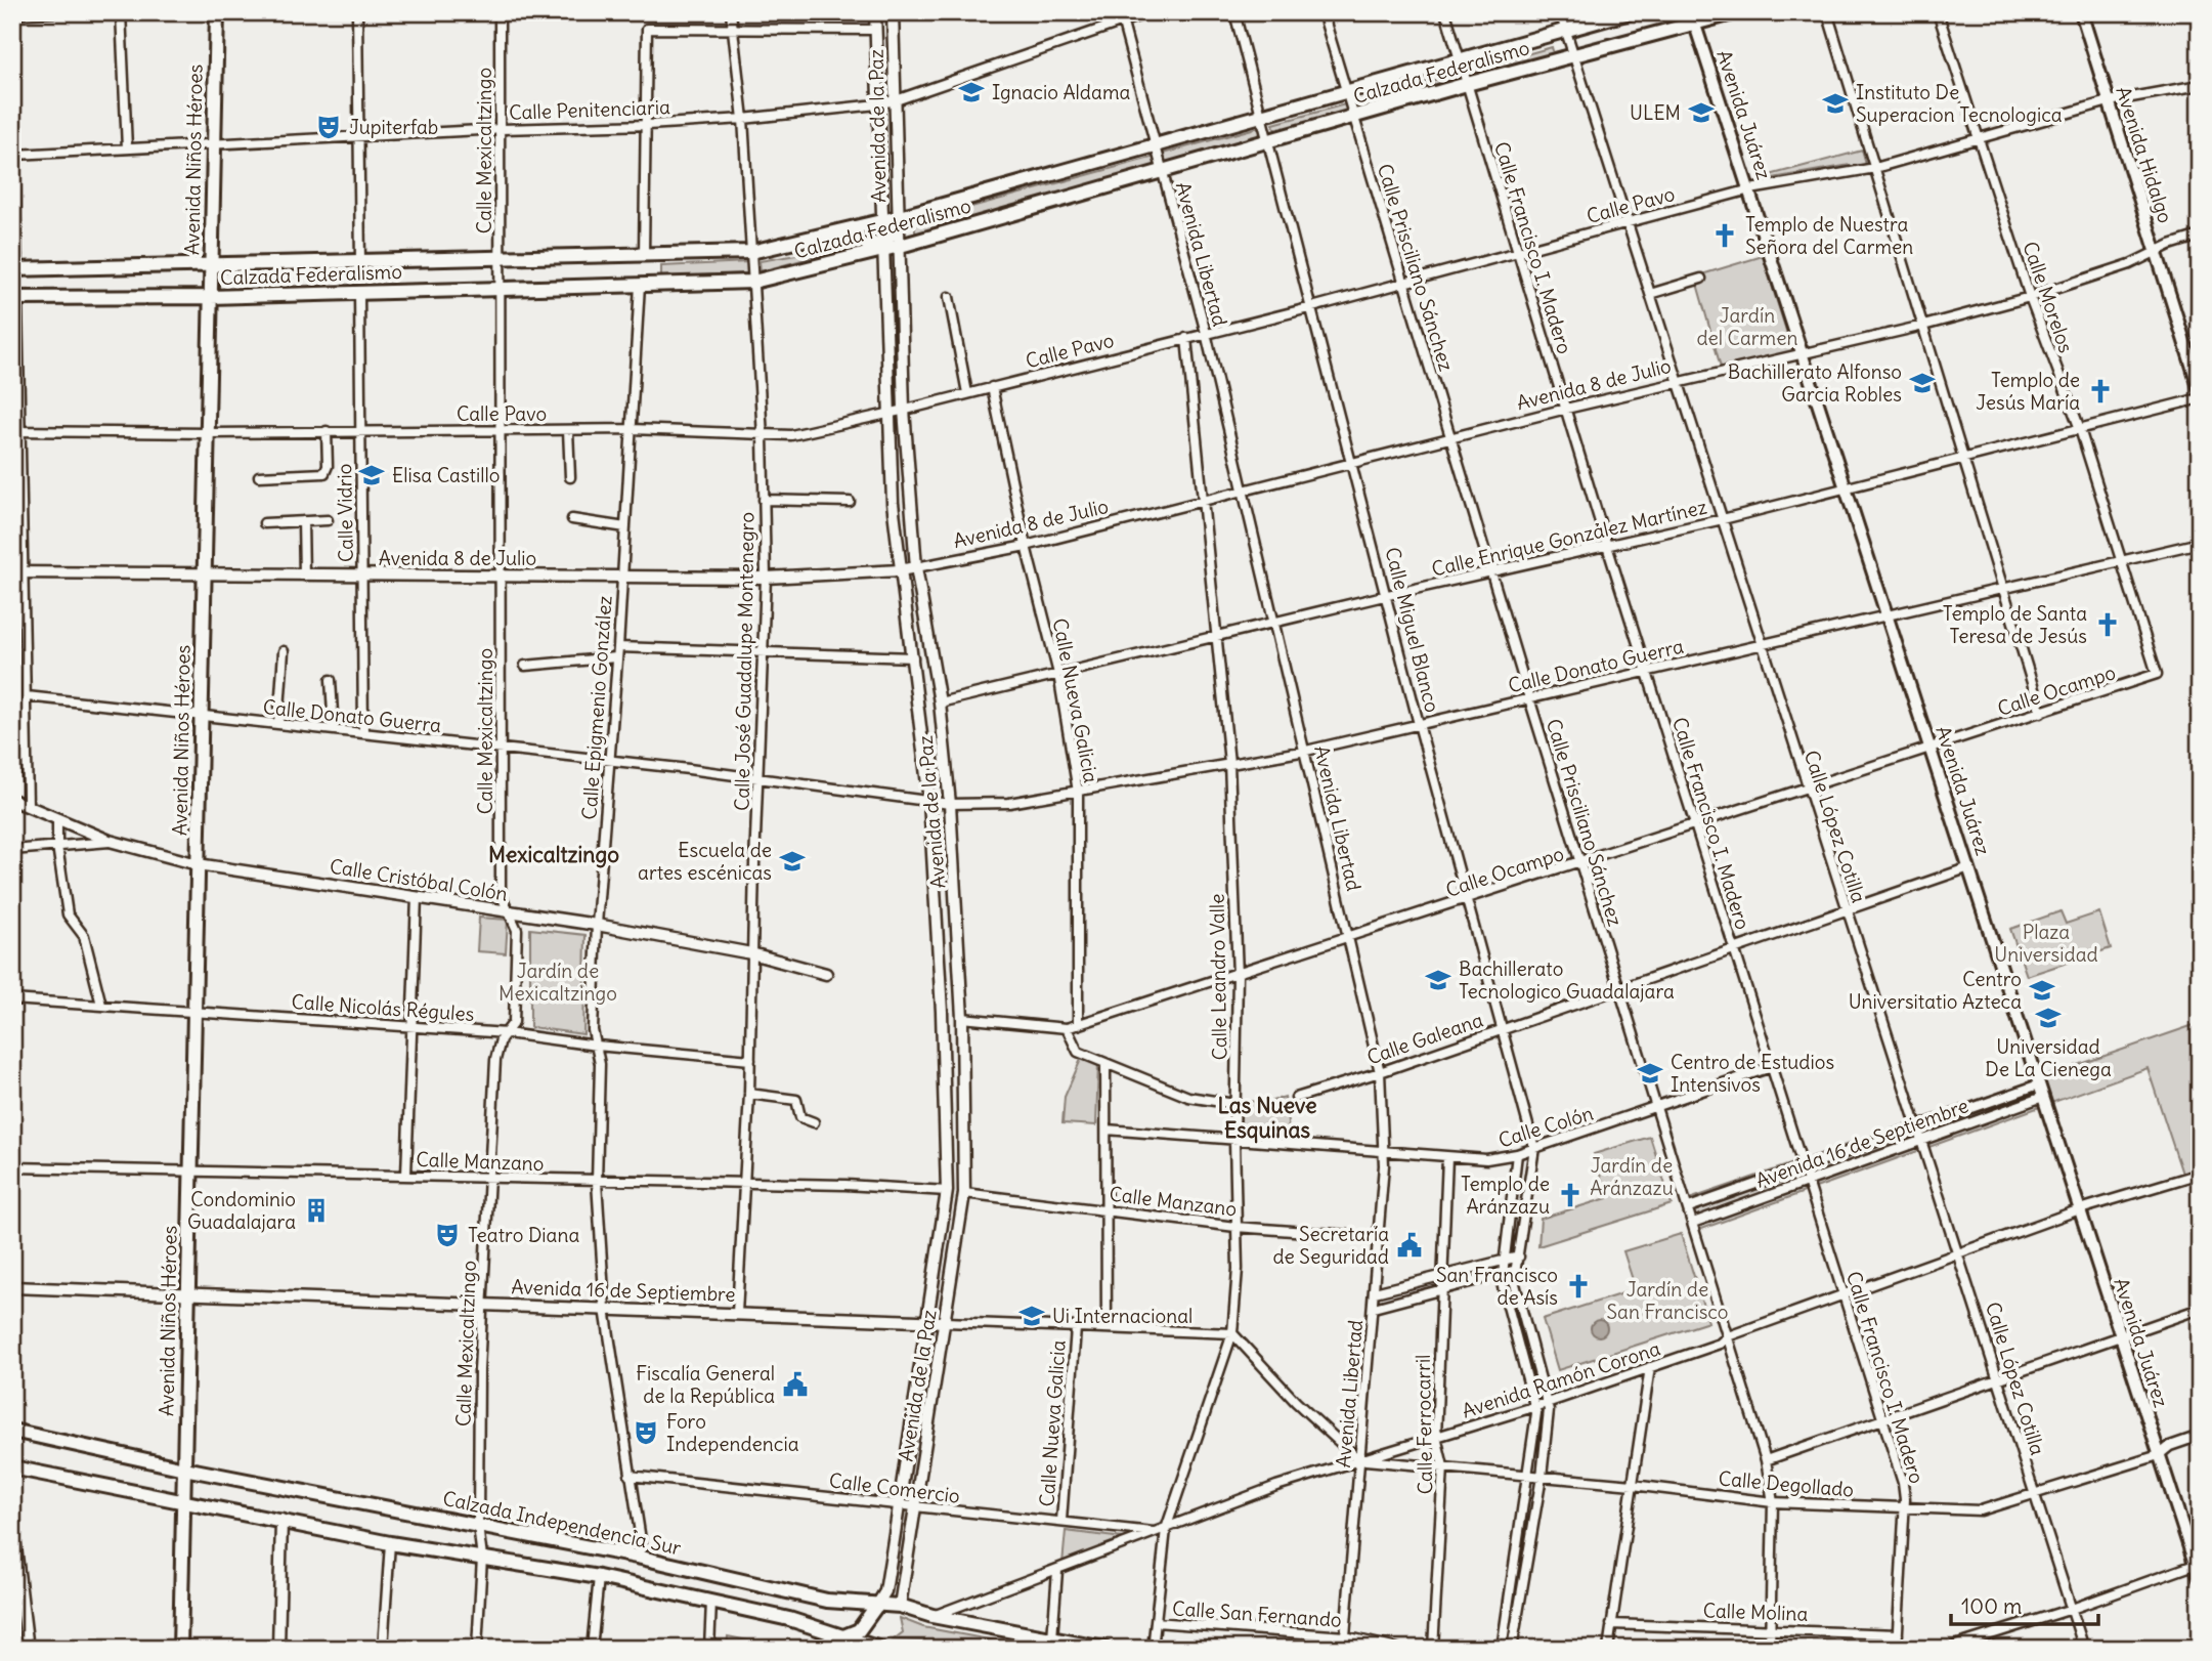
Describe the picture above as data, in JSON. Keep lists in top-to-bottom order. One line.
{"streets":{"main road":["Calzada Federalismo","Avenida Juárez","Avenida Hidalgo","Avenida Niños Héroes","Calzada Independencia Sur"],"street":["Calle Penitenciaria","Avenida de la Paz","Calle Mexicaltzingo","Calle Pavo","Calle Francisco I. Madero","Avenida Libertad","Calle Prisciliano Sánchez","Calle Morelos","Avenida 8 de Julio","Calle Vidrio","Calle Enrique González Martínez","Calle Miguel Blanco","Calle José Guadalupe Montenegro","Calle Donato Guerra","Calle Ocampo","Calle Nueva Galicia","Calle Epigmenio González","Calle López Cotilla","Calle Cristóbal Colón","Calle Leandro Valle","Calle Nicolás Régules","Calle Galeana","Calle Colón","Avenida 16 de Septiembre","Calle Manzano","Avenida Ramón Corona","Calle Ferrocarril","Calle Degollado","Calle Comercio","Calle Molina","Calle San Fernando"]},"crossings":[["Calzada Federalismo","Avenida Juárez"],["Calzada Federalismo","Avenida de la Paz"],["Calzada Federalismo","Calle Mexicaltzingo"],["Calzada Federalismo","Avenida Niños Héroes"],["Calzada Federalismo","Calle Francisco I. Madero"],["Calzada Federalismo","Avenida Libertad"],["Calzada Federalismo","Calle Prisciliano Sánchez"],["Calzada Federalismo","Calle Vidrio"],["Calzada Federalismo","Calle Miguel Blanco"],["Calzada Federalismo","Calle José Guadalupe Montenegro"],["Calzada Federalismo","Calle Epigmenio González"],["Calzada Federalismo","Calle López Cotilla"],["Calle Penitenciaria","Avenida de la Paz"],["Calle Penitenciaria","Calle Mexicaltzingo"],["Calle Penitenciaria","Avenida Niños Héroes"],["Calle Penitenciaria","Avenida Libertad"],["Calle Penitenciaria","Calle José Guadalupe Montenegro"],["Avenida Juárez","Calle Pavo"],["Avenida Juárez","Avenida 8 de Julio"],["Avenida Juárez","Calle Enrique González Martínez"],["Avenida Juárez","Calle Donato Guerra"],["Avenida Juárez","Calle Ocampo"],["Avenida Juárez","Calle Galeana"],["Avenida Juárez","Avenida 16 de Septiembre"],["Avenida Juárez","Avenida Ramón Corona"],["Avenida Juárez","Calle Degollado"],["Avenida de la Paz","Calle Pavo"],["Avenida de la Paz","Avenida 8 de Julio"],["Avenida de la Paz","Calle Enrique González Martínez"],["Avenida de la Paz","Calle Donato Guerra"],["Avenida de la Paz","Avenida 16 de Septiembre"],["Avenida de la Paz","Calle Manzano"],["Avenida de la Paz","Calle Comercio"],["Avenida de la Paz","Calzada Independencia Sur"],["Calle Mexicaltzingo","Calle Pavo"],["Calle Mexicaltzingo","Avenida 8 de Julio"],["Calle Mexicaltzingo","Calle Donato Guerra"],["Calle Mexicaltzingo","Calle Cristóbal Colón"],["Calle Mexicaltzingo","Calle Nicolás Régules"],["Calle Mexicaltzingo","Avenida 16 de Septiembre"],["Calle Mexicaltzingo","Calle Manzano"],["Calle Mexicaltzingo","Calzada Independencia Sur"],["Avenida Hidalgo","Calle Pavo"],["Avenida Hidalgo","Avenida 8 de Julio"],["Avenida Niños Héroes","Calle Pavo"],["Avenida Niños Héroes","Avenida 8 de Julio"],["Avenida Niños Héroes","Calle Donato Guerra"],["Avenida Niños Héroes","Calle Cristóbal Colón"],["Avenida Niños Héroes","Calle Nicolás Régules"],["Avenida Niños Héroes","Avenida 16 de Septiembre"],["Avenida Niños Héroes","Calle Manzano"],["Avenida Niños Héroes","Calzada Independencia Sur"],["Calle Pavo","Calle Francisco I. Madero"],["Calle Pavo","Avenida Libertad"],["Calle Pavo","Calle Prisciliano Sánchez"],["Calle Pavo","Calle Morelos"],["Calle Pavo","Calle Vidrio"],["Calle Pavo","Calle Miguel Blanco"],["Calle Pavo","Calle José Guadalupe Montenegro"],["Calle Pavo","Calle Nueva Galicia"],["Calle Pavo","Calle Epigmenio González"],["Calle Pavo","Calle López Cotilla"],["Calle Pavo","Calle Leandro Valle"],["Calle Francisco I. Madero","Avenida 8 de Julio"],["Calle Francisco I. Madero","Calle Enrique González Martínez"],["Calle Francisco I. Madero","Calle Donato Guerra"],["Calle Francisco I. Madero","Calle Ocampo"],["Calle Francisco I. Madero","Calle Galeana"],["Calle Francisco I. Madero","Calle Colón"],["Calle Francisco I. Madero","Avenida 16 de Septiembre"],["Calle Francisco I. Madero","Avenida Ramón Corona"],["Calle Francisco I. Madero","Calle Degollado"],["Calle Francisco I. Madero","Calle Molina"],["Avenida Libertad","Avenida 8 de Julio"],["Avenida Libertad","Calle Enrique González Martínez"],["Avenida Libertad","Calle Donato Guerra"],["Avenida Libertad","Calle Ocampo"],["Avenida Libertad","Calle Galeana"],["Avenida Libertad","Calle Colón"],["Avenida Libertad","Calle Manzano"],["Avenida Libertad","Avenida Ramón Corona"],["Avenida Libertad","Calle Degollado"],["Avenida Libertad","Calle San Fernando"],["Calle Prisciliano Sánchez","Avenida 8 de Julio"],["Calle Prisciliano Sánchez","Calle Enrique González Martínez"],["Calle Prisciliano Sánchez","Calle Donato Guerra"],["Calle Prisciliano Sánchez","Calle Ocampo"],["Calle Prisciliano Sánchez","Calle Galeana"],["Calle Prisciliano Sánchez","Calle Colón"],["Calle Prisciliano Sánchez","Avenida 16 de Septiembre"],["Calle Prisciliano Sánchez","Avenida Ramón Corona"],["Calle Prisciliano Sánchez","Calle Degollado"],["Calle Prisciliano Sánchez","Calle Molina"],["Calle Morelos","Avenida 8 de Julio"],["Calle Morelos","Calle Enrique González Martínez"],["Calle Morelos","Calle Donato Guerra"],["Calle Morelos","Calle Ocampo"],["Avenida 8 de Julio","Calle Vidrio"],["Avenida 8 de Julio","Calle Miguel Blanco"],["Avenida 8 de Julio","Calle José Guadalupe Montenegro"],["Avenida 8 de Julio","Calle Nueva Galicia"],["Avenida 8 de Julio","Calle Epigmenio González"],["Avenida 8 de Julio","Calle López Cotilla"],["Avenida 8 de Julio","Calle Leandro Valle"],["Calle Vidrio","Calle Donato Guerra"],["Calle Enrique González Martínez","Calle Miguel Blanco"],["Calle Enrique González Martínez","Calle Nueva Galicia"],["Calle Enrique González Martínez","Calle López Cotilla"],["Calle Enrique González Martínez","Calle Leandro Valle"],["Calle Miguel Blanco","Calle Donato Guerra"],["Calle Miguel Blanco","Calle Ocampo"],["Calle Miguel Blanco","Calle Galeana"],["Calle Miguel Blanco","Calle Colón"],["Calle José Guadalupe Montenegro","Calle Donato Guerra"],["Calle José Guadalupe Montenegro","Calle Cristóbal Colón"],["Calle José Guadalupe Montenegro","Calle Nicolás Régules"],["Calle José Guadalupe Montenegro","Avenida 16 de Septiembre"],["Calle José Guadalupe Montenegro","Calle Manzano"],["Calle Donato Guerra","Calle Nueva Galicia"],["Calle Donato Guerra","Calle Epigmenio González"],["Calle Donato Guerra","Calle López Cotilla"],["Calle Donato Guerra","Calle Leandro Valle"],["Calle Ocampo","Calle Nueva Galicia"],["Calle Ocampo","Calle López Cotilla"],["Calle Ocampo","Calle Leandro Valle"],["Calle Nueva Galicia","Avenida 16 de Septiembre"],["Calle Nueva Galicia","Calle Comercio"],["Calle Epigmenio González","Calle Cristóbal Colón"],["Calle Epigmenio González","Calle Nicolás Régules"],["Calle Epigmenio González","Avenida 16 de Septiembre"],["Calle Epigmenio González","Calle Manzano"],["Calle Epigmenio González","Calle Comercio"],["Calle Epigmenio González","Calzada Independencia Sur"],["Calle López Cotilla","Calle Galeana"],["Calle López Cotilla","Avenida 16 de Septiembre"],["Calle López Cotilla","Avenida Ramón Corona"],["Calle López Cotilla","Calle Degollado"],["Calle Leandro Valle","Calle Colón"],["Calle Leandro Valle","Avenida 16 de Septiembre"],["Calle Leandro Valle","Calle Manzano"],["Calle Leandro Valle","Avenida Ramón Corona"],["Calle Leandro Valle","Calle San Fernando"],["Calle Colón","Calle Ferrocarril"],["Avenida Ramón Corona","Calle Ferrocarril"],["Avenida Ramón Corona","Calle Degollado"],["Avenida Ramón Corona","Calle Comercio"],["Avenida Ramón Corona","Calzada Independencia Sur"],["Calle Ferrocarril","Calle Degollado"]],"districts":["Mexicaltzingo","Las Nueve Esquinas"],"parks":["Jardín del Carmen","Plaza Universidad","Jardín de Mexicaltzingo","Jardín de Aránzazu","Jardín de San Francisco"],"places":{"school or university":["Ignacio Aldama","Instituto De Superacion Tecnologica","ULEM","Bachillerato Alfonso Garcia Robles","Elisa Castillo","Escuela de artes escénicas","Bachillerato Tecnologico Guadalajara","Centro Universitatio Azteca","Universidad De La Cienega","Centro de Estudios Intensivos","Ui Internacional"],"theatre":["Jupiterfab","Teatro Diana","Foro Independencia"],"church":["Templo de Nuestra Señora del Carmen","Templo de Jesús María","Templo de Santa Teresa de Jesús","Templo de Aránzazu","San Francisco de Asís"],"building":["Condominio Guadalajara"],"public building":["Secretaría de Seguridad","Fiscalía General de la República"]},"scale_bar":"100 m"}
